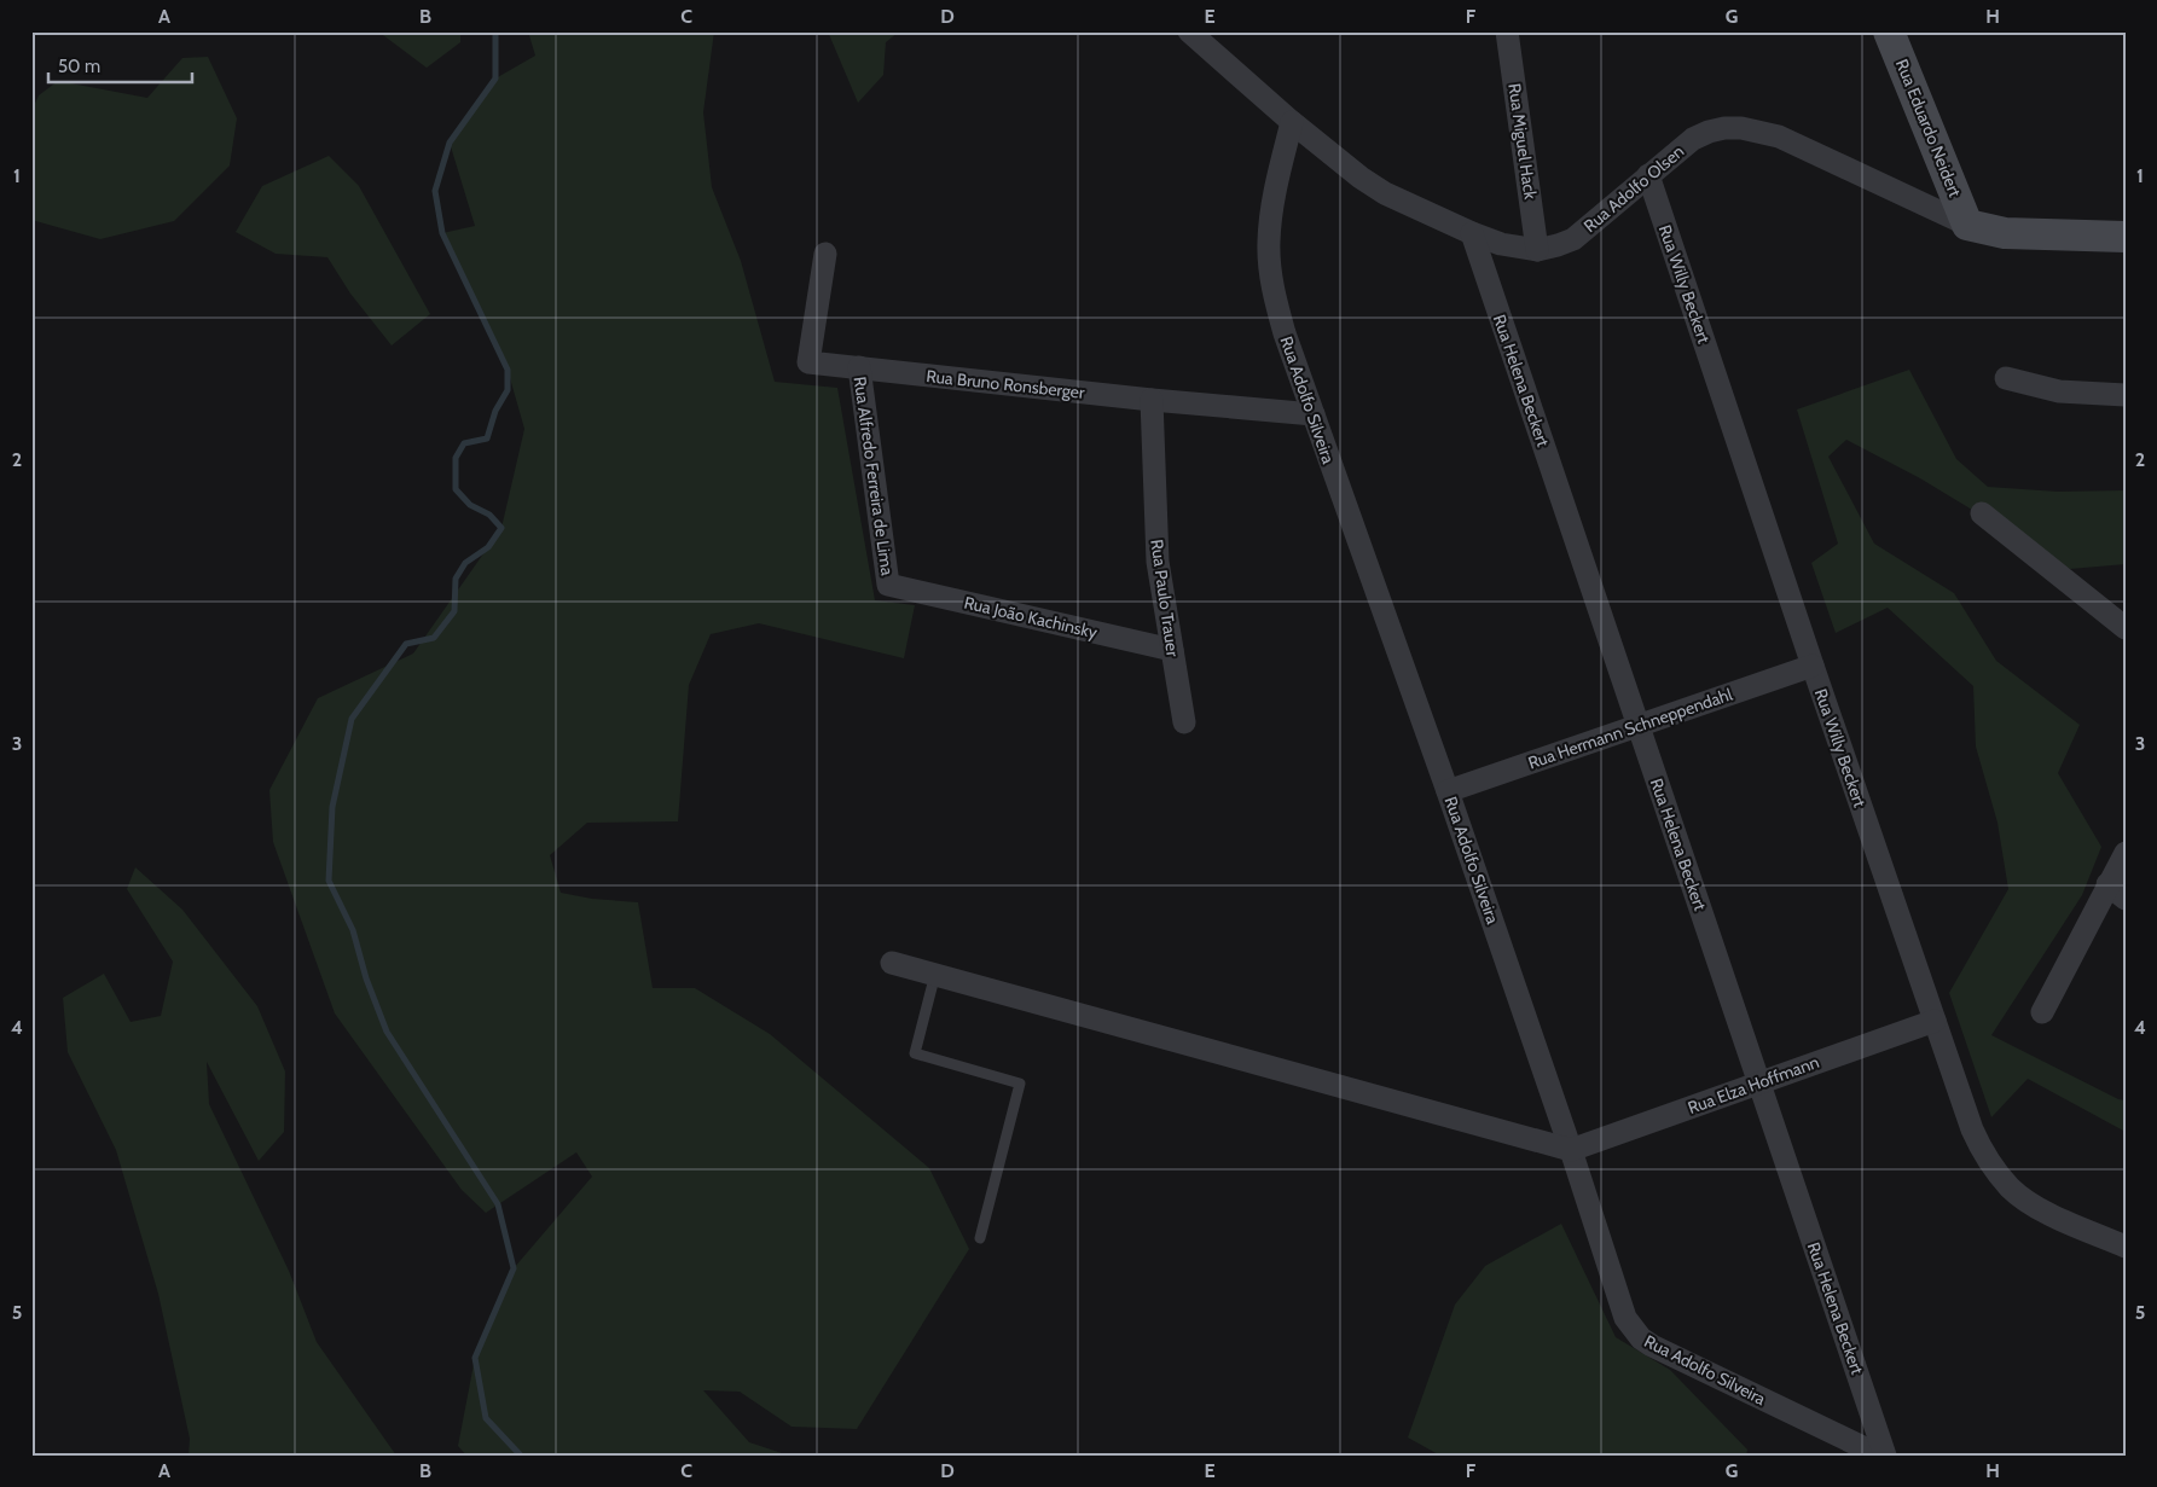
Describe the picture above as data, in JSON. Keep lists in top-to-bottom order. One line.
{"streets":{"main road":["Rua Eduardo Neidert","Rua Adolfo Olsen"],"street":["Rua Miguel Hack","Rua Willy Beckert","Rua Helena Beckert","Rua Bruno Ronsberger","Rua Adolfo Silveira","Rua Alfredo Ferreira de Lima","Rua Paulo Trauer","Rua João Kachinsky","Rua Hermann Schneppendahl","Rua Elza Hoffmann"]},"crossings":[["Rua Eduardo Neidert","Rua Adolfo Olsen"],["Rua Miguel Hack","Rua Adolfo Olsen"],["Rua Adolfo Olsen","Rua Willy Beckert"],["Rua Adolfo Olsen","Rua Helena Beckert"],["Rua Adolfo Olsen","Rua Adolfo Silveira"],["Rua Willy Beckert","Rua Hermann Schneppendahl"],["Rua Willy Beckert","Rua Elza Hoffmann"],["Rua Helena Beckert","Rua Adolfo Silveira"],["Rua Helena Beckert","Rua Hermann Schneppendahl"],["Rua Helena Beckert","Rua Elza Hoffmann"],["Rua Bruno Ronsberger","Rua Adolfo Silveira"],["Rua Bruno Ronsberger","Rua Alfredo Ferreira de Lima"],["Rua Bruno Ronsberger","Rua Paulo Trauer"],["Rua Adolfo Silveira","Rua Hermann Schneppendahl"],["Rua Adolfo Silveira","Rua Elza Hoffmann"],["Rua Alfredo Ferreira de Lima","Rua João Kachinsky"],["Rua Paulo Trauer","Rua João Kachinsky"]],"scale_bar":"50 m","grid":{"columns":["A","B","C","D","E","F","G","H"],"rows":["1","2","3","4","5"]}}
